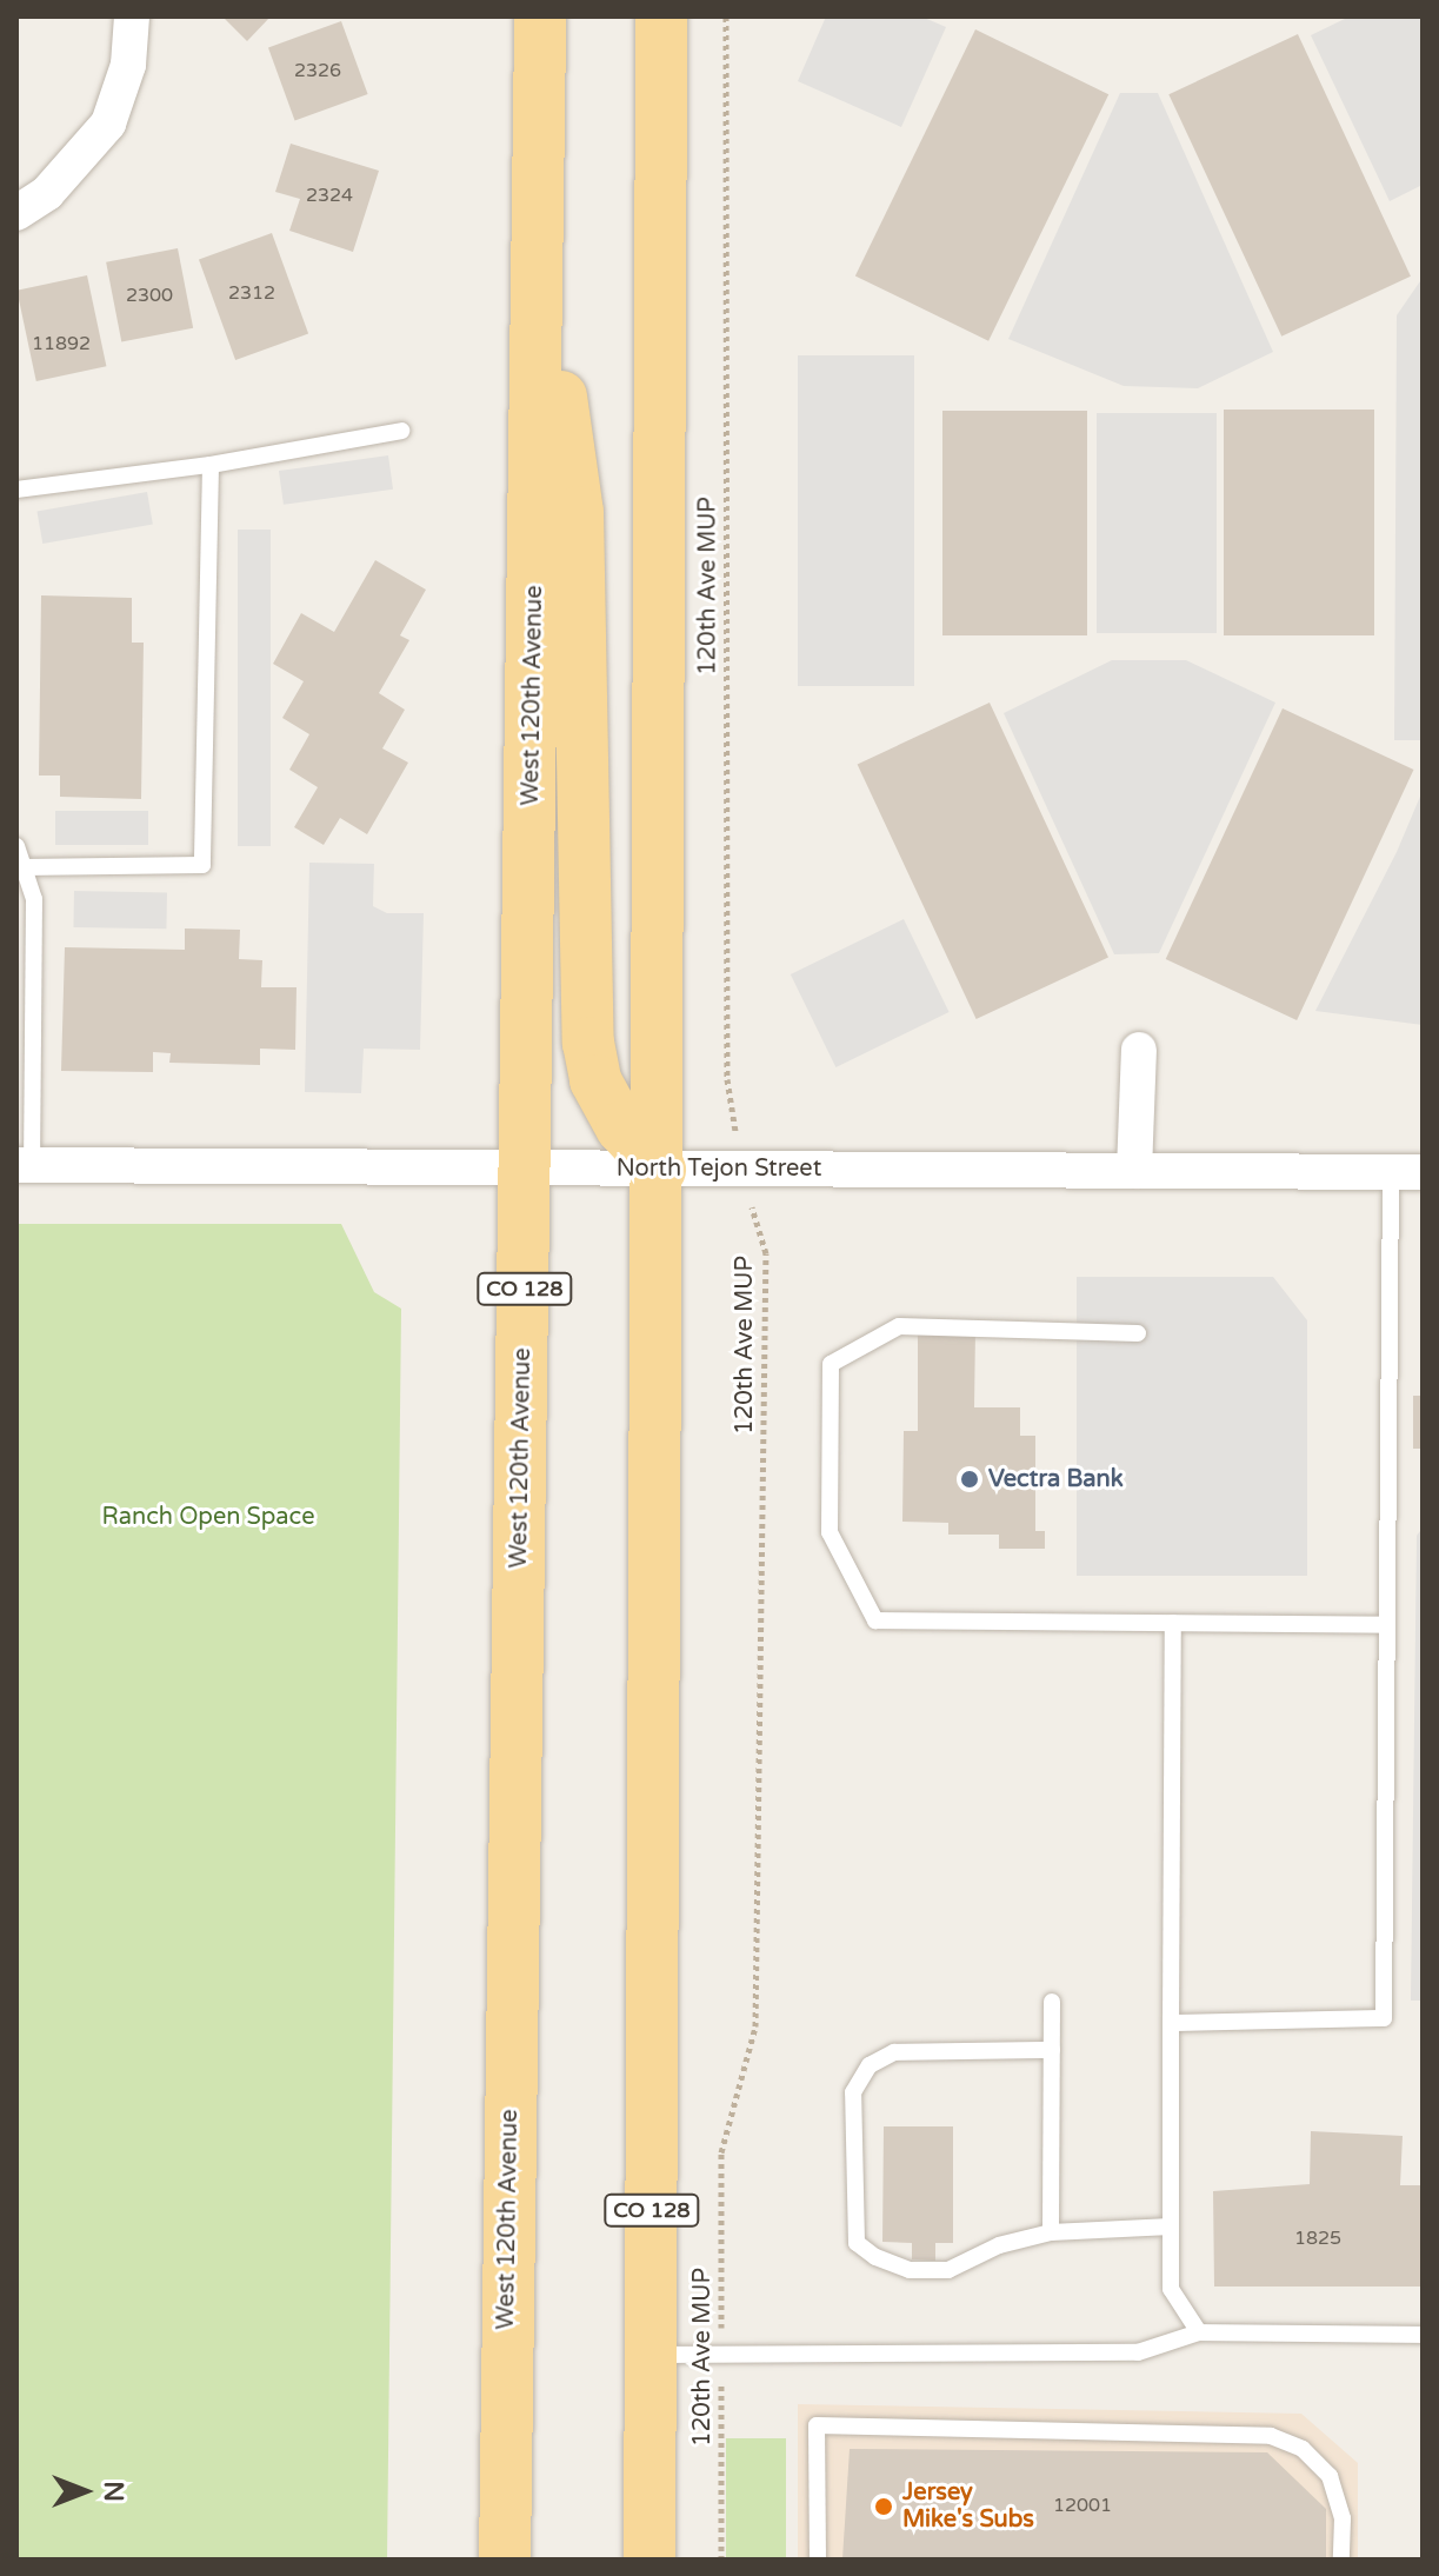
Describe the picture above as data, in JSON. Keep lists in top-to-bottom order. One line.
{"streets":{"main road":["West 120th Avenue","CO 128"],"street":["North Tejon Street"],"path":["120th Ave MUP"]},"crossings":[["120th Ave MUP","North Tejon Street"],["West 120th Avenue","North Tejon Street"],["North Tejon Street","CO 128"]],"parks":["Ranch Open Space"],"places":["Vectra Bank","Jersey Mike's Subs"],"house_numbers":["2326","2324","2312","2300","11892","1825","12001"],"north":"right"}
